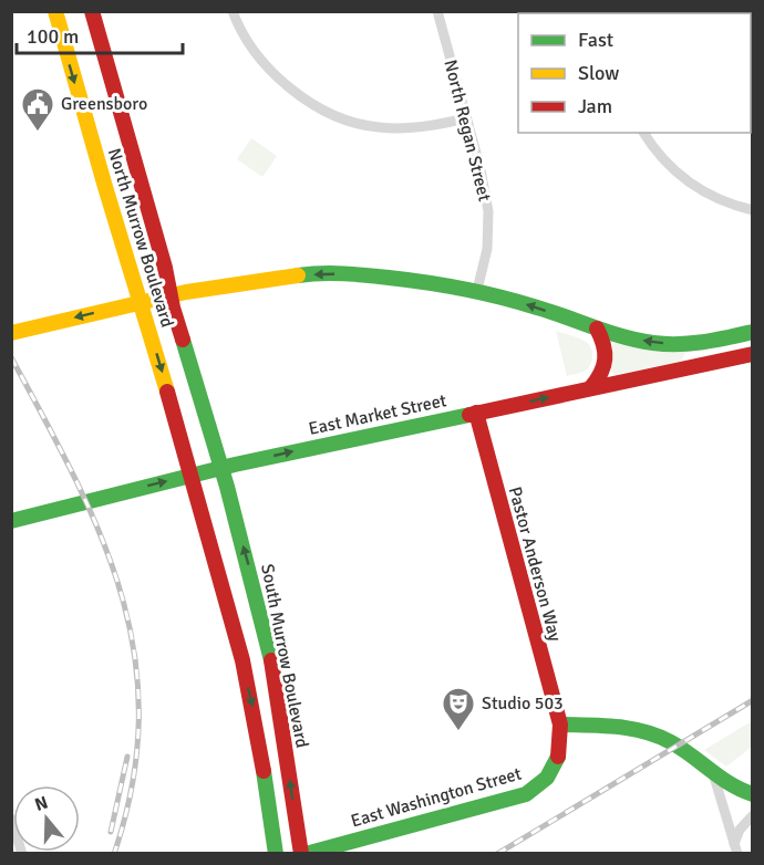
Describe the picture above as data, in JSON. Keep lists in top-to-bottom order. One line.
{"streets":{"main road":["North Murrow Boulevard","East Market Street","Pastor Anderson Way","South Murrow Boulevard","East Washington Street"],"street":["North Regan Street"]},"crossings":[["North Murrow Boulevard","East Market Street"],["North Murrow Boulevard","South Murrow Boulevard"],["East Market Street","Pastor Anderson Way"],["East Market Street","South Murrow Boulevard"],["Pastor Anderson Way","East Washington Street"],["South Murrow Boulevard","East Washington Street"]],"one_way":["East Market Street"],"places":{"public building":["Greensboro"],"theatre":["Studio 503"]},"legend":["Fast","Slow","Jam"],"scale_bar":"100 m","north":"top"}
